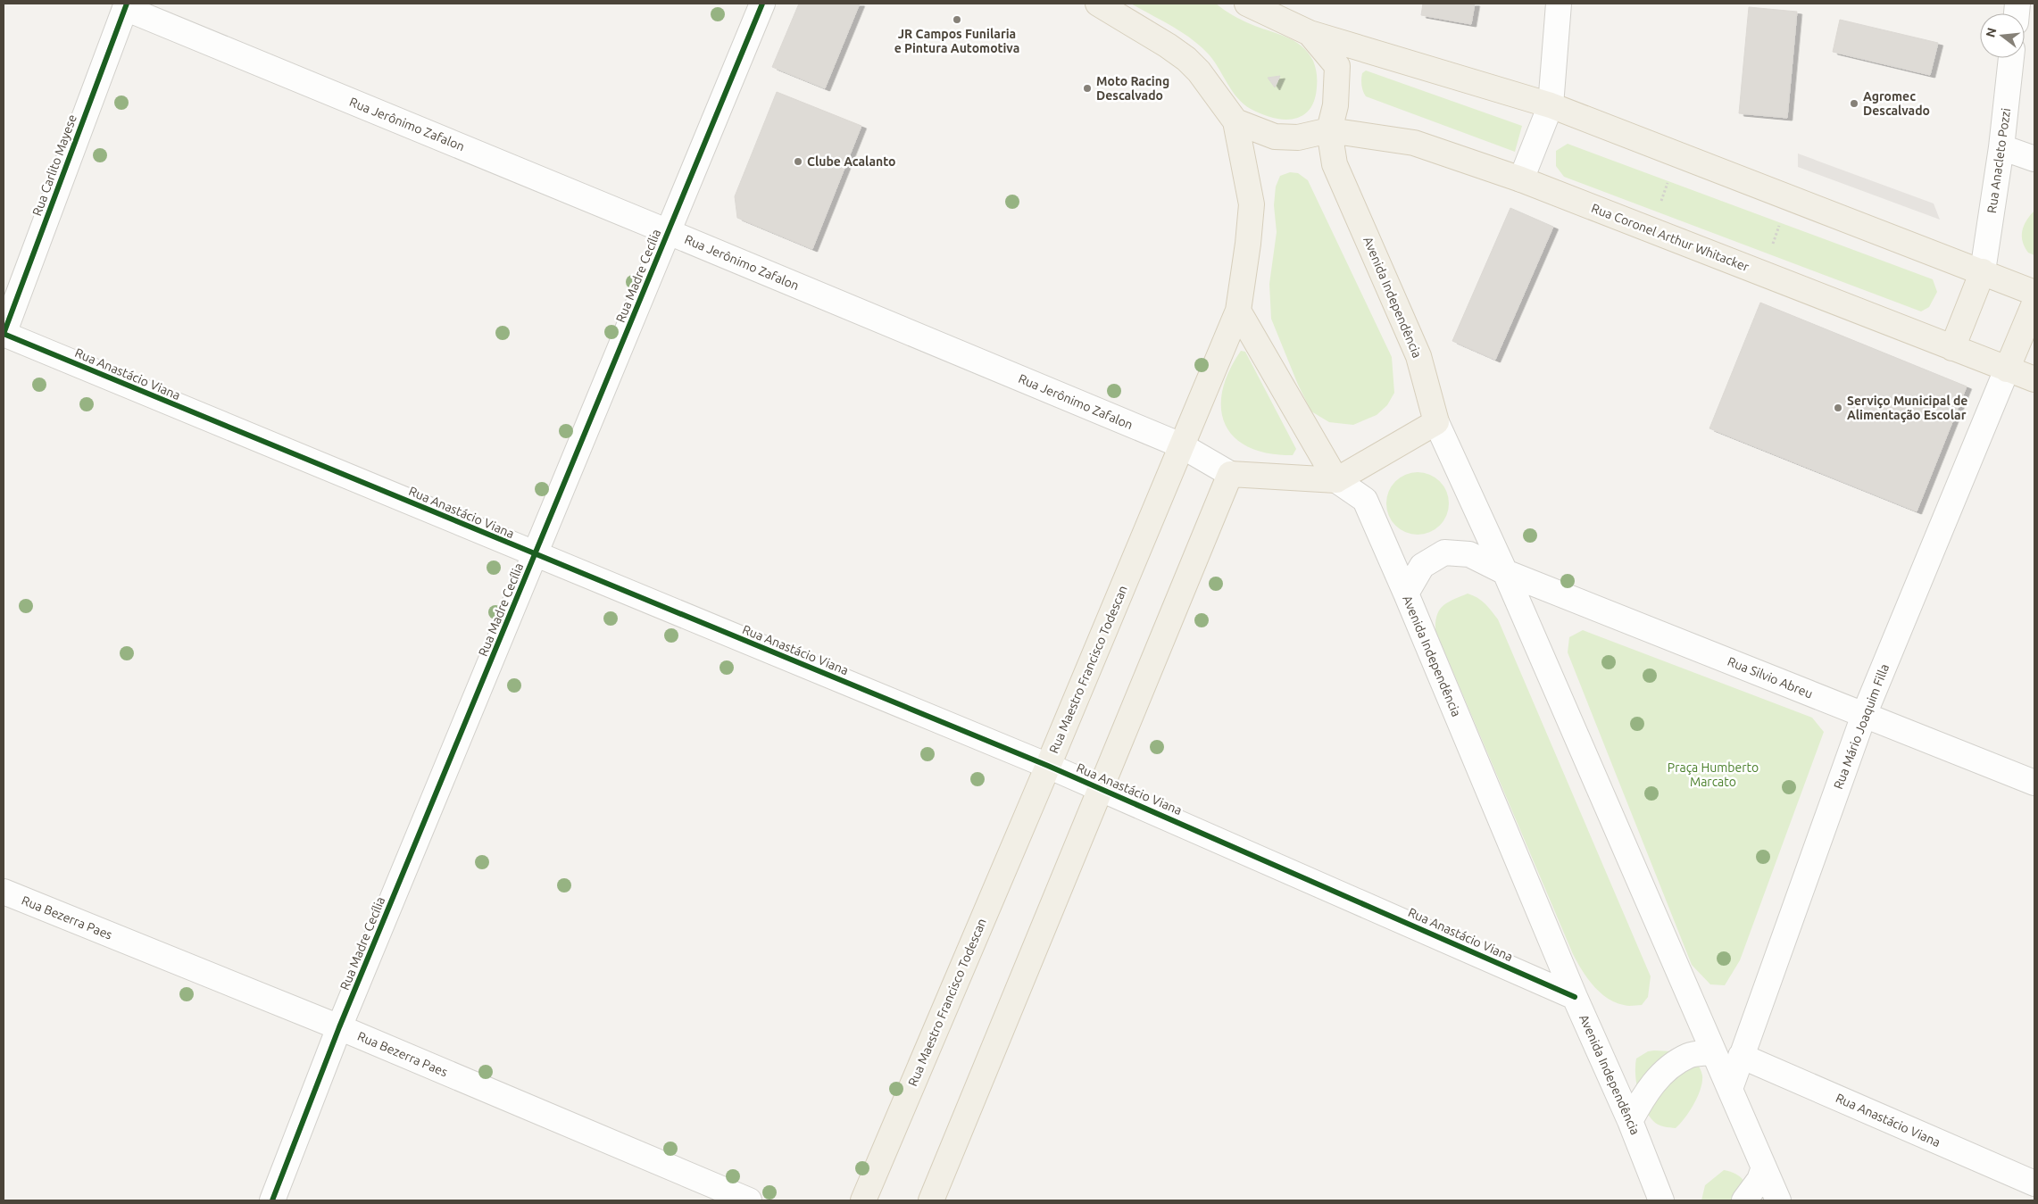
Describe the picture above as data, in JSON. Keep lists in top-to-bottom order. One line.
{"streets":{"main road":["Rua Coronel Arthur Whitacker","Avenida Independência","Rua Maestro Francisco Todescan"],"street":["Rua Jerônimo Zafalon","Rua Anacleto Pozzi","Rua Carlito Mayese","Rua Madre Cecília","Rua Anastácio Viana","Rua Silvio Abreu","Rua Mário Joaquim Filla","Rua Bezerra Paes"]},"crossings":[["Rua Jerônimo Zafalon","Rua Carlito Mayese"],["Rua Jerônimo Zafalon","Rua Madre Cecília"],["Rua Jerônimo Zafalon","Rua Maestro Francisco Todescan"],["Rua Carlito Mayese","Rua Anastácio Viana"],["Rua Coronel Arthur Whitacker","Avenida Independência"],["Rua Coronel Arthur Whitacker","Rua Mário Joaquim Filla"],["Rua Madre Cecília","Rua Anastácio Viana"],["Rua Madre Cecília","Rua Bezerra Paes"],["Avenida Independência","Rua Anastácio Viana"],["Avenida Independência","Rua Maestro Francisco Todescan"],["Avenida Independência","Rua Silvio Abreu"],["Avenida Independência","Rua Mário Joaquim Filla"],["Rua Anastácio Viana","Rua Maestro Francisco Todescan"],["Rua Anastácio Viana","Rua Mário Joaquim Filla"],["Rua Silvio Abreu","Rua Mário Joaquim Filla"]],"parks":["Praça Humberto Marcato"],"places":["JR Campos Funilaria e Pintura Automotiva","Moto Racing Descalvado","Agromec Descalvado","Clube Acalanto","Serviço Municipal de Alimentação Escolar"],"north":"left"}
